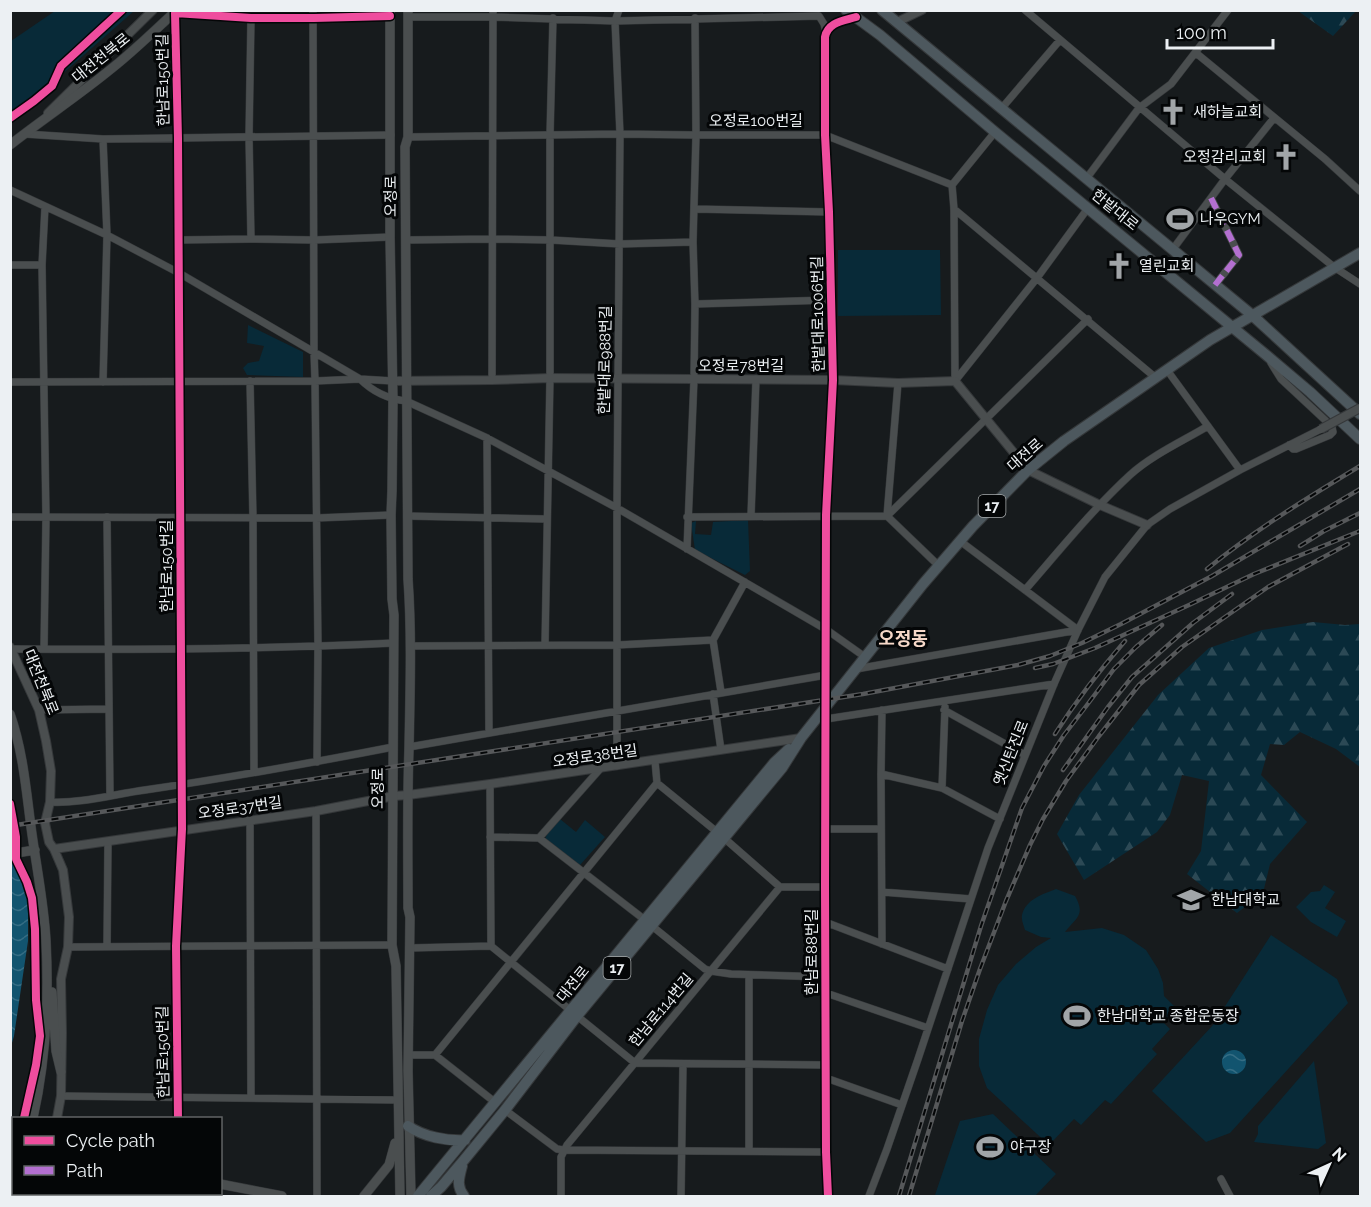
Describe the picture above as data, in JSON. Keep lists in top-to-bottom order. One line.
{"streets":{"main road":["대전천북로","오정로","한밭대로","대전로","17"],"street":["한남로150번길","오정로100번길","한밭대로1006번길","한밭대로988번길","오정로78번길","옛신탄진로","오정로38번길","오정로37번길","한남로88번길","한남로114번길"]},"crossings":[["대전천북로","한남로150번길"],["대전천북로","오정로37번길"],["한남로150번길","오정로37번길"],["오정로100번길","오정로"],["오정로100번길","한밭대로1006번길"],["오정로100번길","한밭대로988번길"],["오정로","오정로78번길"],["오정로","오정로38번길"],["오정로","오정로37번길"],["한밭대로","대전로"],["한밭대로1006번길","오정로78번길"],["한밭대로1006번길","대전로"],["한밭대로1006번길","한남로88번길"],["한밭대로988번길","오정로78번길"],["한밭대로988번길","오정로38번길"],["대전로","오정로38번길"],["대전로","한남로88번길"],["옛신탄진로","한남로88번길"],["오정로38번길","오정로37번길"]],"districts":["오정동"],"places":{"church":["새하늘교회","오정감리교회","열린교회"],"sports":["나우GYM","한남대학교 종합운동장","야구장"],"school or university":["한남대학교"]},"legend":["Cycle path","Path"],"scale_bar":"100 m","north":"top right"}
